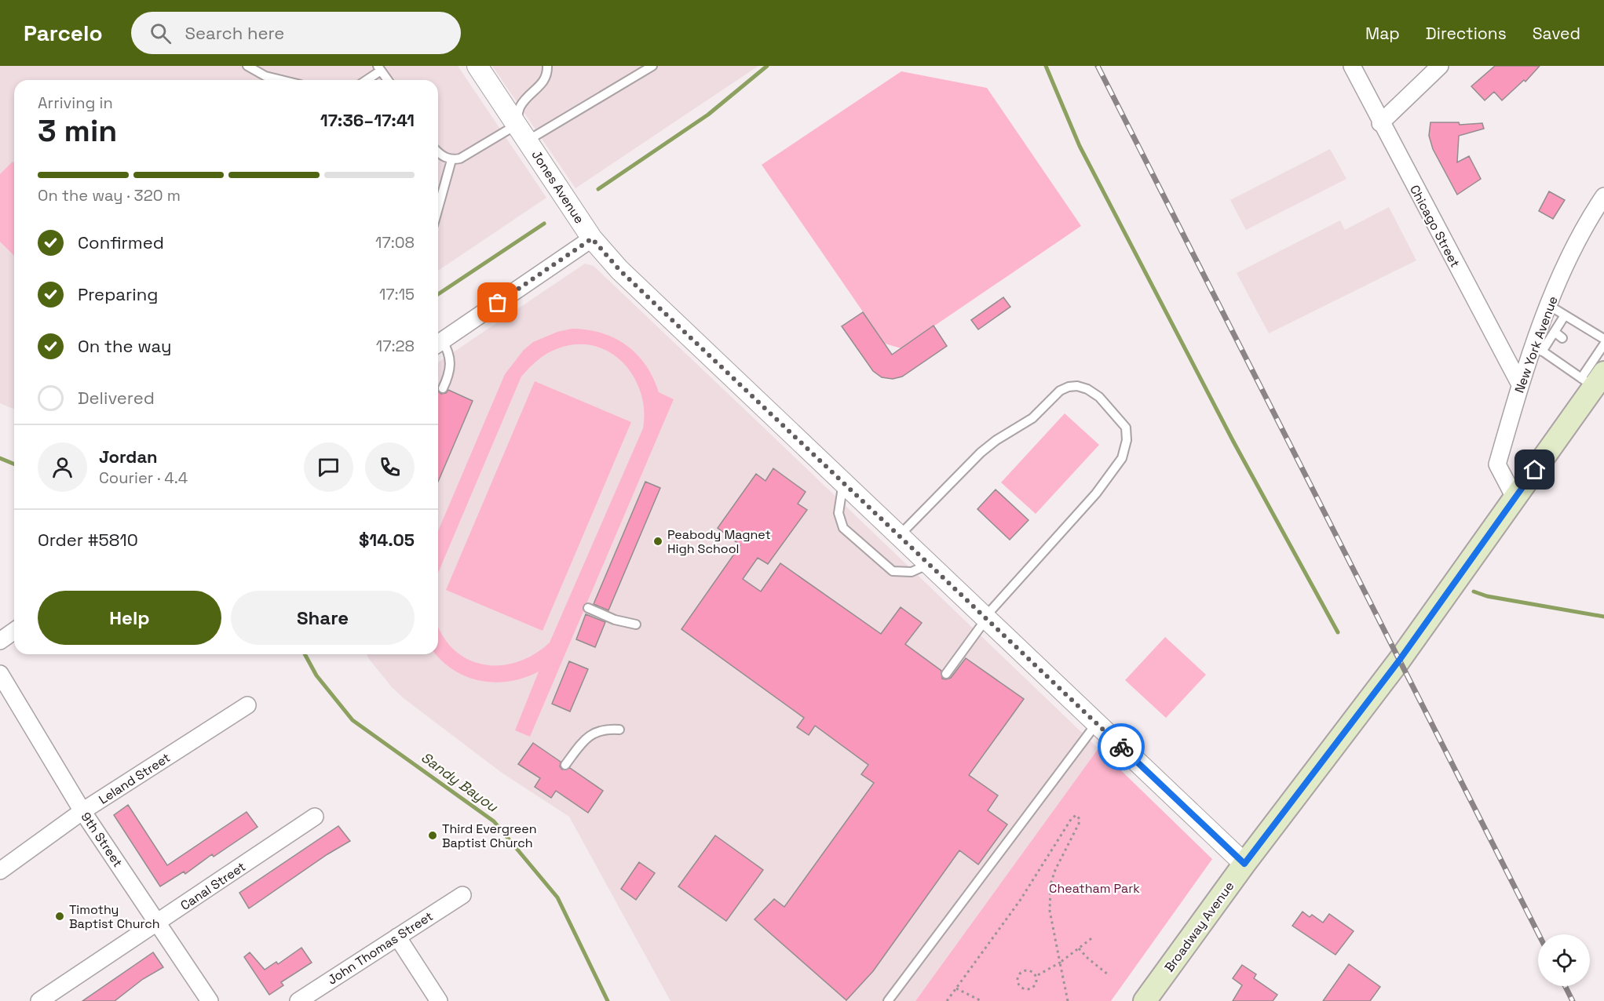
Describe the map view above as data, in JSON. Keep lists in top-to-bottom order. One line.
{"streets":{"main road":["Broadway Avenue"],"street":["Jones Avenue","Chicago Street","New York Avenue","Leland Street","9th Street","Canal Street","John Thomas Street"]},"crossings":[["Jones Avenue","Broadway Avenue"],["Chicago Street","New York Avenue"],["New York Avenue","Broadway Avenue"],["Leland Street","9th Street"],["9th Street","Canal Street"]],"water":["Sandy Bayou"],"parks":["Cheatham Park"],"places":["Peabody Magnet High School","Third Evergreen Baptist Church","Timothy Baptist Church"],"page":{"header":"Parcelo","search":"Search here","nav":["Map","Directions","Saved"],"heading":["3 min","Arriving in","17:36–17:41"],"panel":["Jordan","Courier · 4.4","Order #5810","$14.05"],"bar":"On the way · 320 m","list":[["Confirmed","17:08"],["Preparing","17:15"],["On the way","17:28"],"Delivered"],"buttons":["Help","Share"]}}
